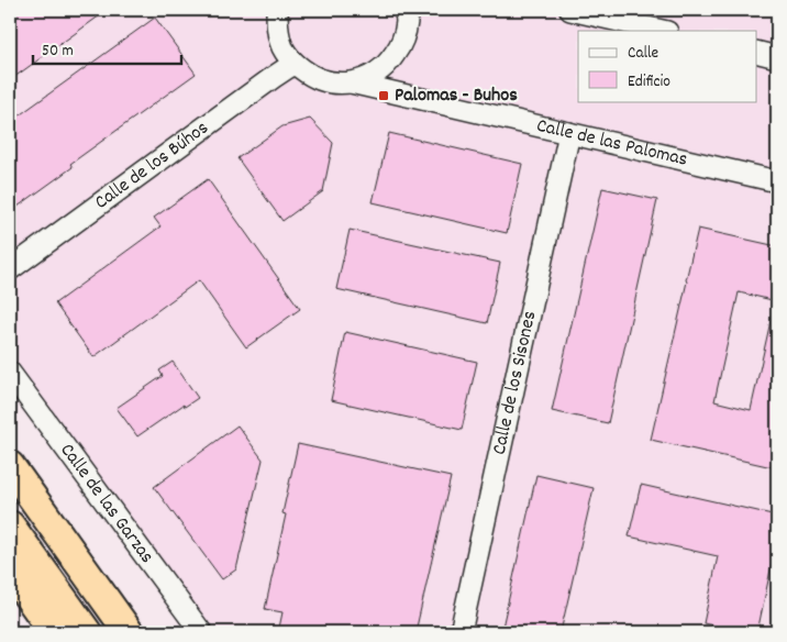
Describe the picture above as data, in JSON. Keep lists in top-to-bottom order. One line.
{"streets":{"street":["Calle de las Palomas","Calle de los Búhos","Calle de los Sisones","Calle de las Garzas"]},"crossings":[["Calle de las Palomas","Calle de los Búhos"],["Calle de las Palomas","Calle de los Sisones"]],"places":{"transit":["Palomas - Buhos"]},"legend":["Calle","Edificio"],"scale_bar":"50 m"}
